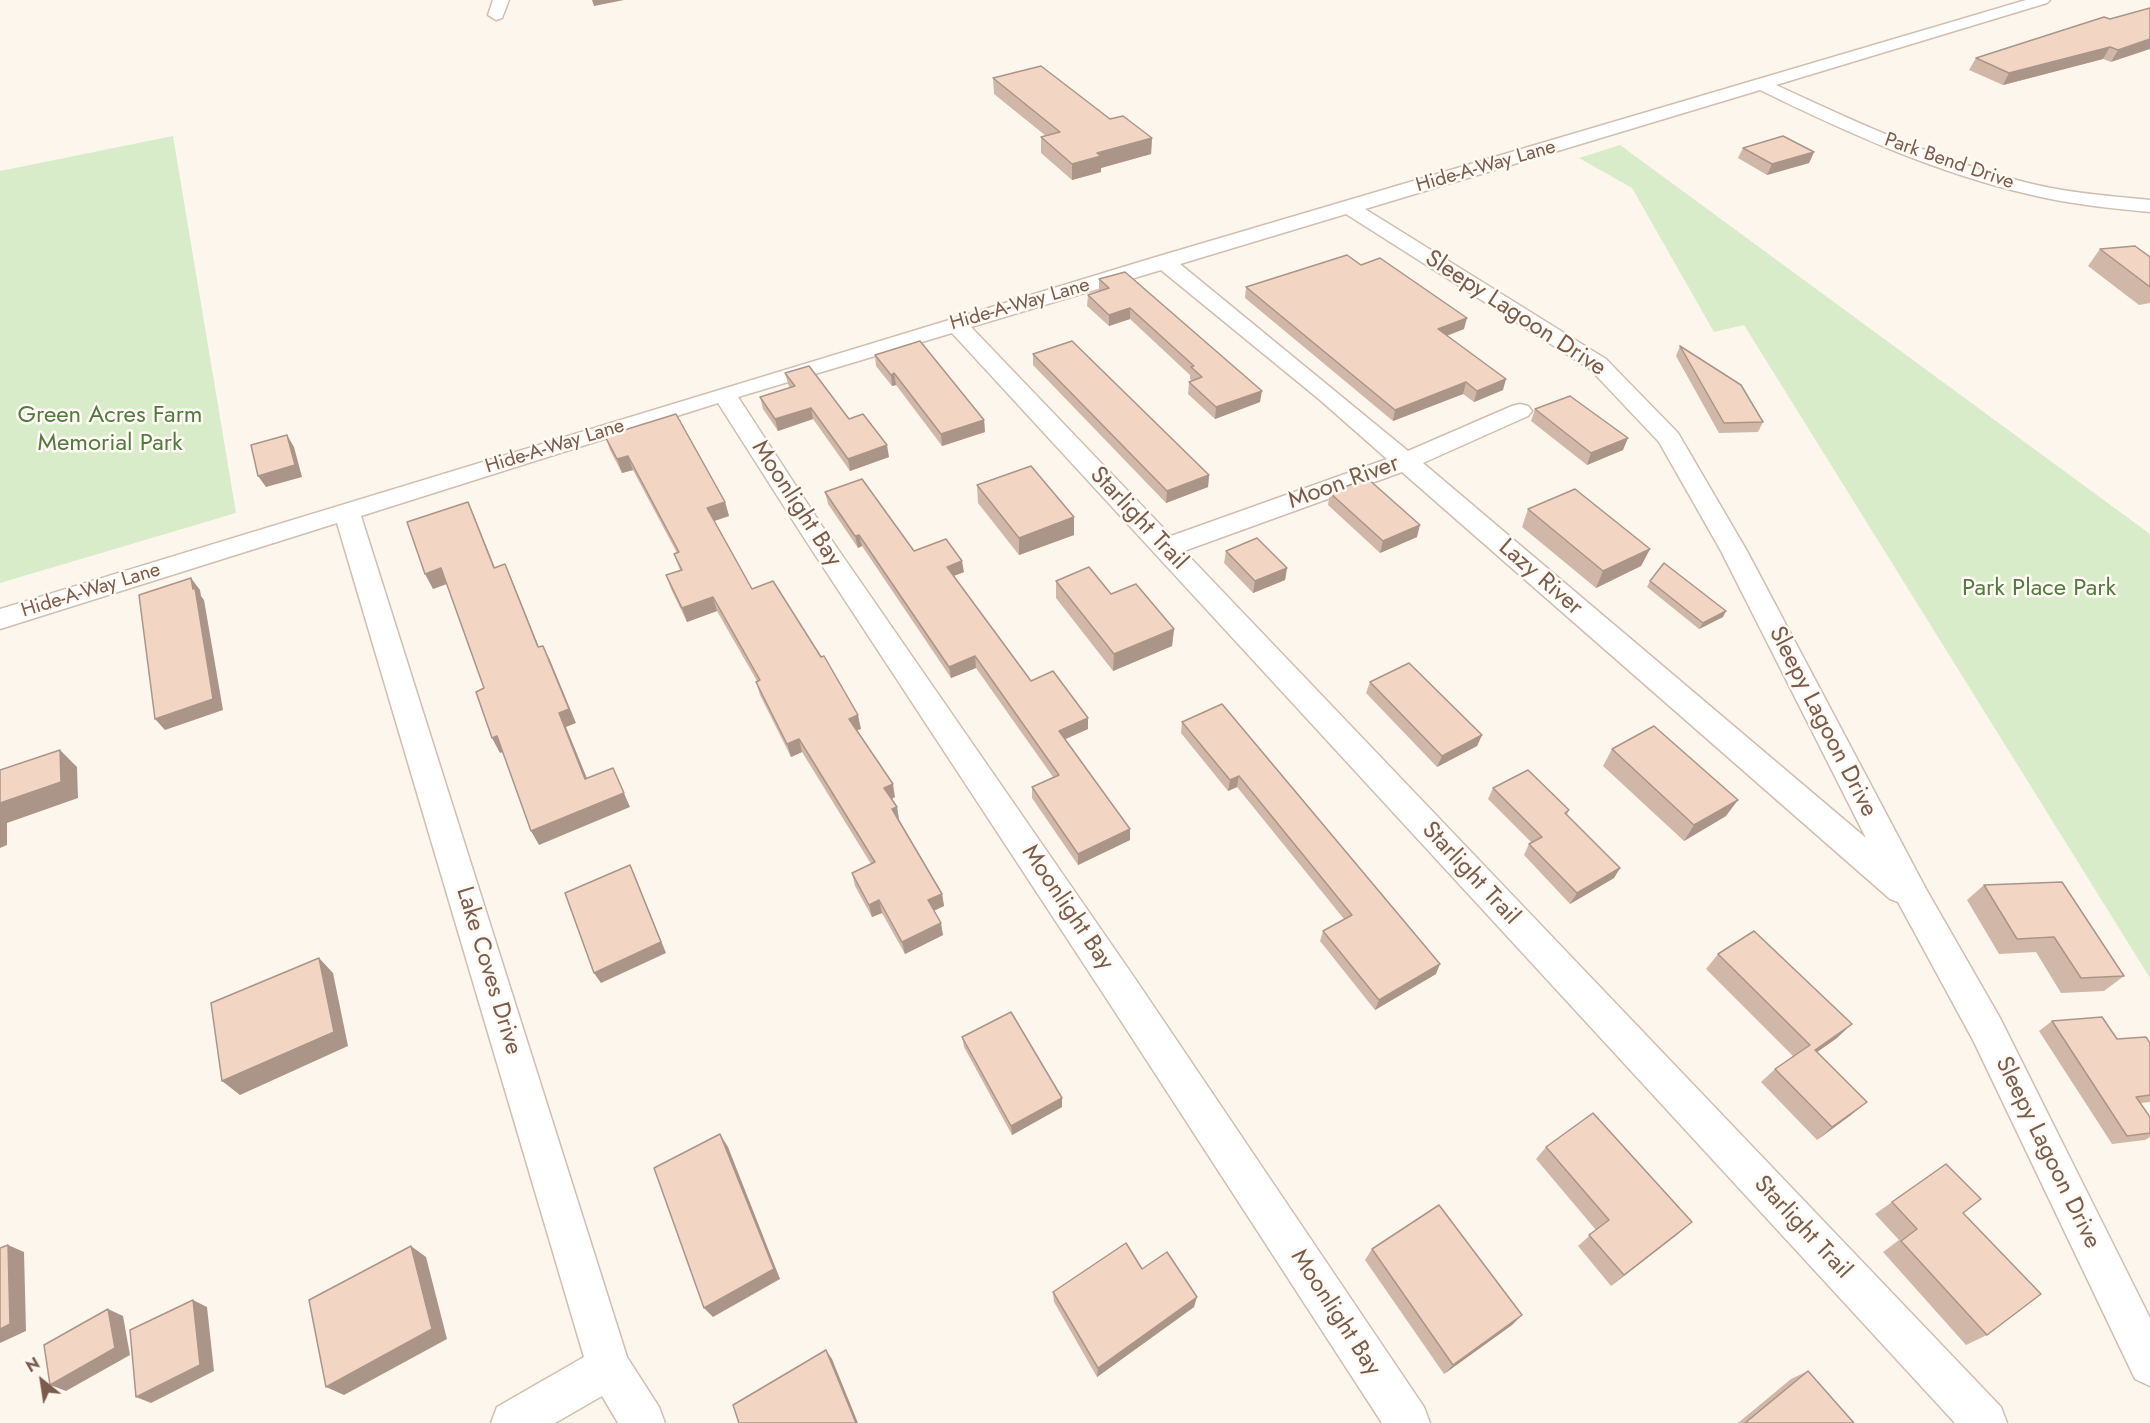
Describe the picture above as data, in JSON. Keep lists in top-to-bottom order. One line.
{"streets":{"street":["Park Bend Drive","Hide-A-Way Lane","Sleepy Lagoon Drive","Moon River","Moonlight Bay","Starlight Trail","Lazy River","Lake Coves Drive"]},"crossings":[["Park Bend Drive","Hide-A-Way Lane"],["Hide-A-Way Lane","Sleepy Lagoon Drive"],["Hide-A-Way Lane","Moonlight Bay"],["Hide-A-Way Lane","Starlight Trail"],["Hide-A-Way Lane","Lazy River"],["Hide-A-Way Lane","Lake Coves Drive"],["Sleepy Lagoon Drive","Lazy River"],["Moon River","Starlight Trail"],["Moon River","Lazy River"]],"parks":["Green Acres Farm Memorial Park","Park Place Park"],"north":"top left"}
